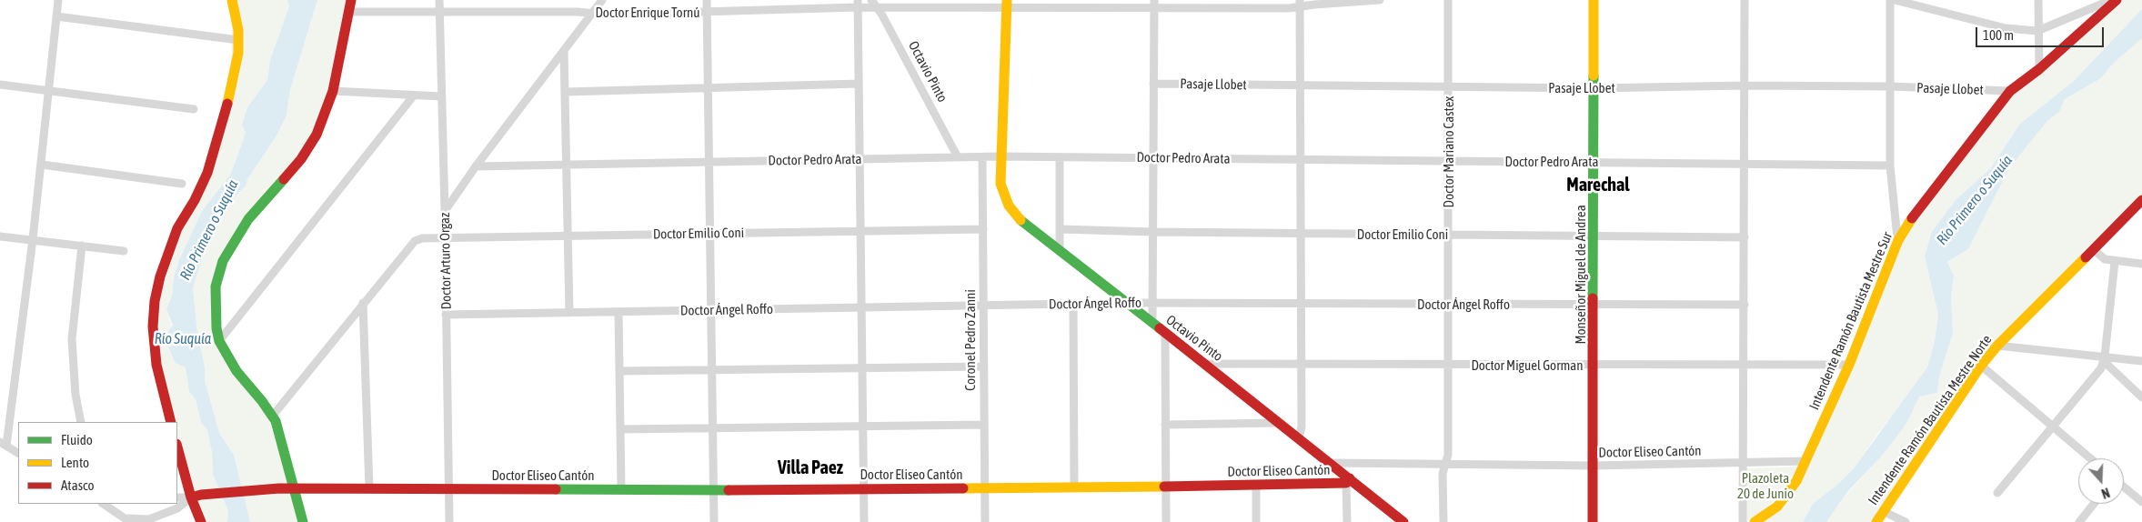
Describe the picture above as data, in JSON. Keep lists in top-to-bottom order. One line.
{"streets":{"main road":["Octavio Pinto","Monseñor Miguel de Andrea","Intendente Ramón Bautista Mestre Sur","Intendente Ramón Bautista Mestre Norte","Doctor Eliseo Cantón"],"street":["Doctor Enrique Tornú","Pasaje Llobet","Doctor Mariano Castex","Doctor Pedro Arata","Doctor Emilio Coni","Doctor Arturo Orgaz","Doctor Ángel Roffo","Coronel Pedro Zanni","Doctor Miguel Gorman"]},"crossings":[["Doctor Enrique Tornú","Octavio Pinto"],["Doctor Enrique Tornú","Doctor Arturo Orgaz"],["Octavio Pinto","Doctor Pedro Arata"],["Octavio Pinto","Doctor Ángel Roffo"],["Octavio Pinto","Doctor Miguel Gorman"],["Octavio Pinto","Doctor Eliseo Cantón"],["Pasaje Llobet","Doctor Mariano Castex"],["Pasaje Llobet","Monseñor Miguel de Andrea"],["Pasaje Llobet","Intendente Ramón Bautista Mestre Sur"],["Doctor Mariano Castex","Doctor Pedro Arata"],["Doctor Mariano Castex","Doctor Emilio Coni"],["Doctor Mariano Castex","Doctor Ángel Roffo"],["Doctor Mariano Castex","Doctor Miguel Gorman"],["Doctor Mariano Castex","Doctor Eliseo Cantón"],["Doctor Pedro Arata","Monseñor Miguel de Andrea"],["Doctor Pedro Arata","Coronel Pedro Zanni"],["Doctor Emilio Coni","Doctor Arturo Orgaz"],["Doctor Emilio Coni","Monseñor Miguel de Andrea"],["Doctor Emilio Coni","Coronel Pedro Zanni"],["Doctor Arturo Orgaz","Doctor Ángel Roffo"],["Doctor Arturo Orgaz","Doctor Eliseo Cantón"],["Monseñor Miguel de Andrea","Doctor Ángel Roffo"],["Monseñor Miguel de Andrea","Doctor Miguel Gorman"],["Monseñor Miguel de Andrea","Doctor Eliseo Cantón"],["Doctor Ángel Roffo","Coronel Pedro Zanni"],["Intendente Ramón Bautista Mestre Sur","Doctor Miguel Gorman"],["Intendente Ramón Bautista Mestre Sur","Doctor Eliseo Cantón"],["Coronel Pedro Zanni","Doctor Eliseo Cantón"]],"districts":["Marechal","Villa Paez"],"water":["Río Primero o Suquía","Río Suquía"],"parks":["Plazoleta 20 de Junio"],"legend":["Fluido","Lento","Atasco"],"scale_bar":"100 m","north":"bottom"}
